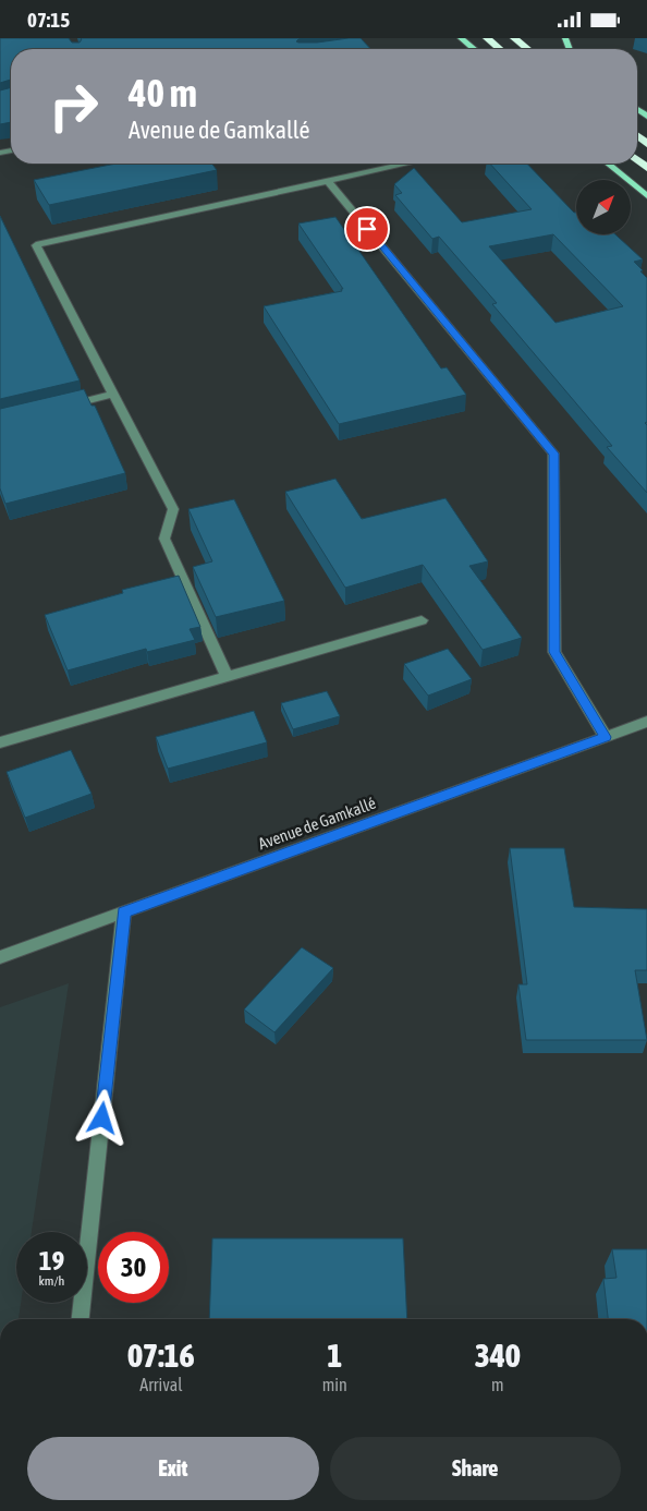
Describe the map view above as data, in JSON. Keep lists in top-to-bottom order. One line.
{"streets":{"street":["Avenue de Gamkallé"]},"north":"top right","page":{"status":"07:15","turn":["40 m","Avenue de Gamkallé"],"speed":"19 km/h","limit":"30","eta":["07:16","Arrival","1","min","340","m"],"buttons":["Exit","Share"]}}
